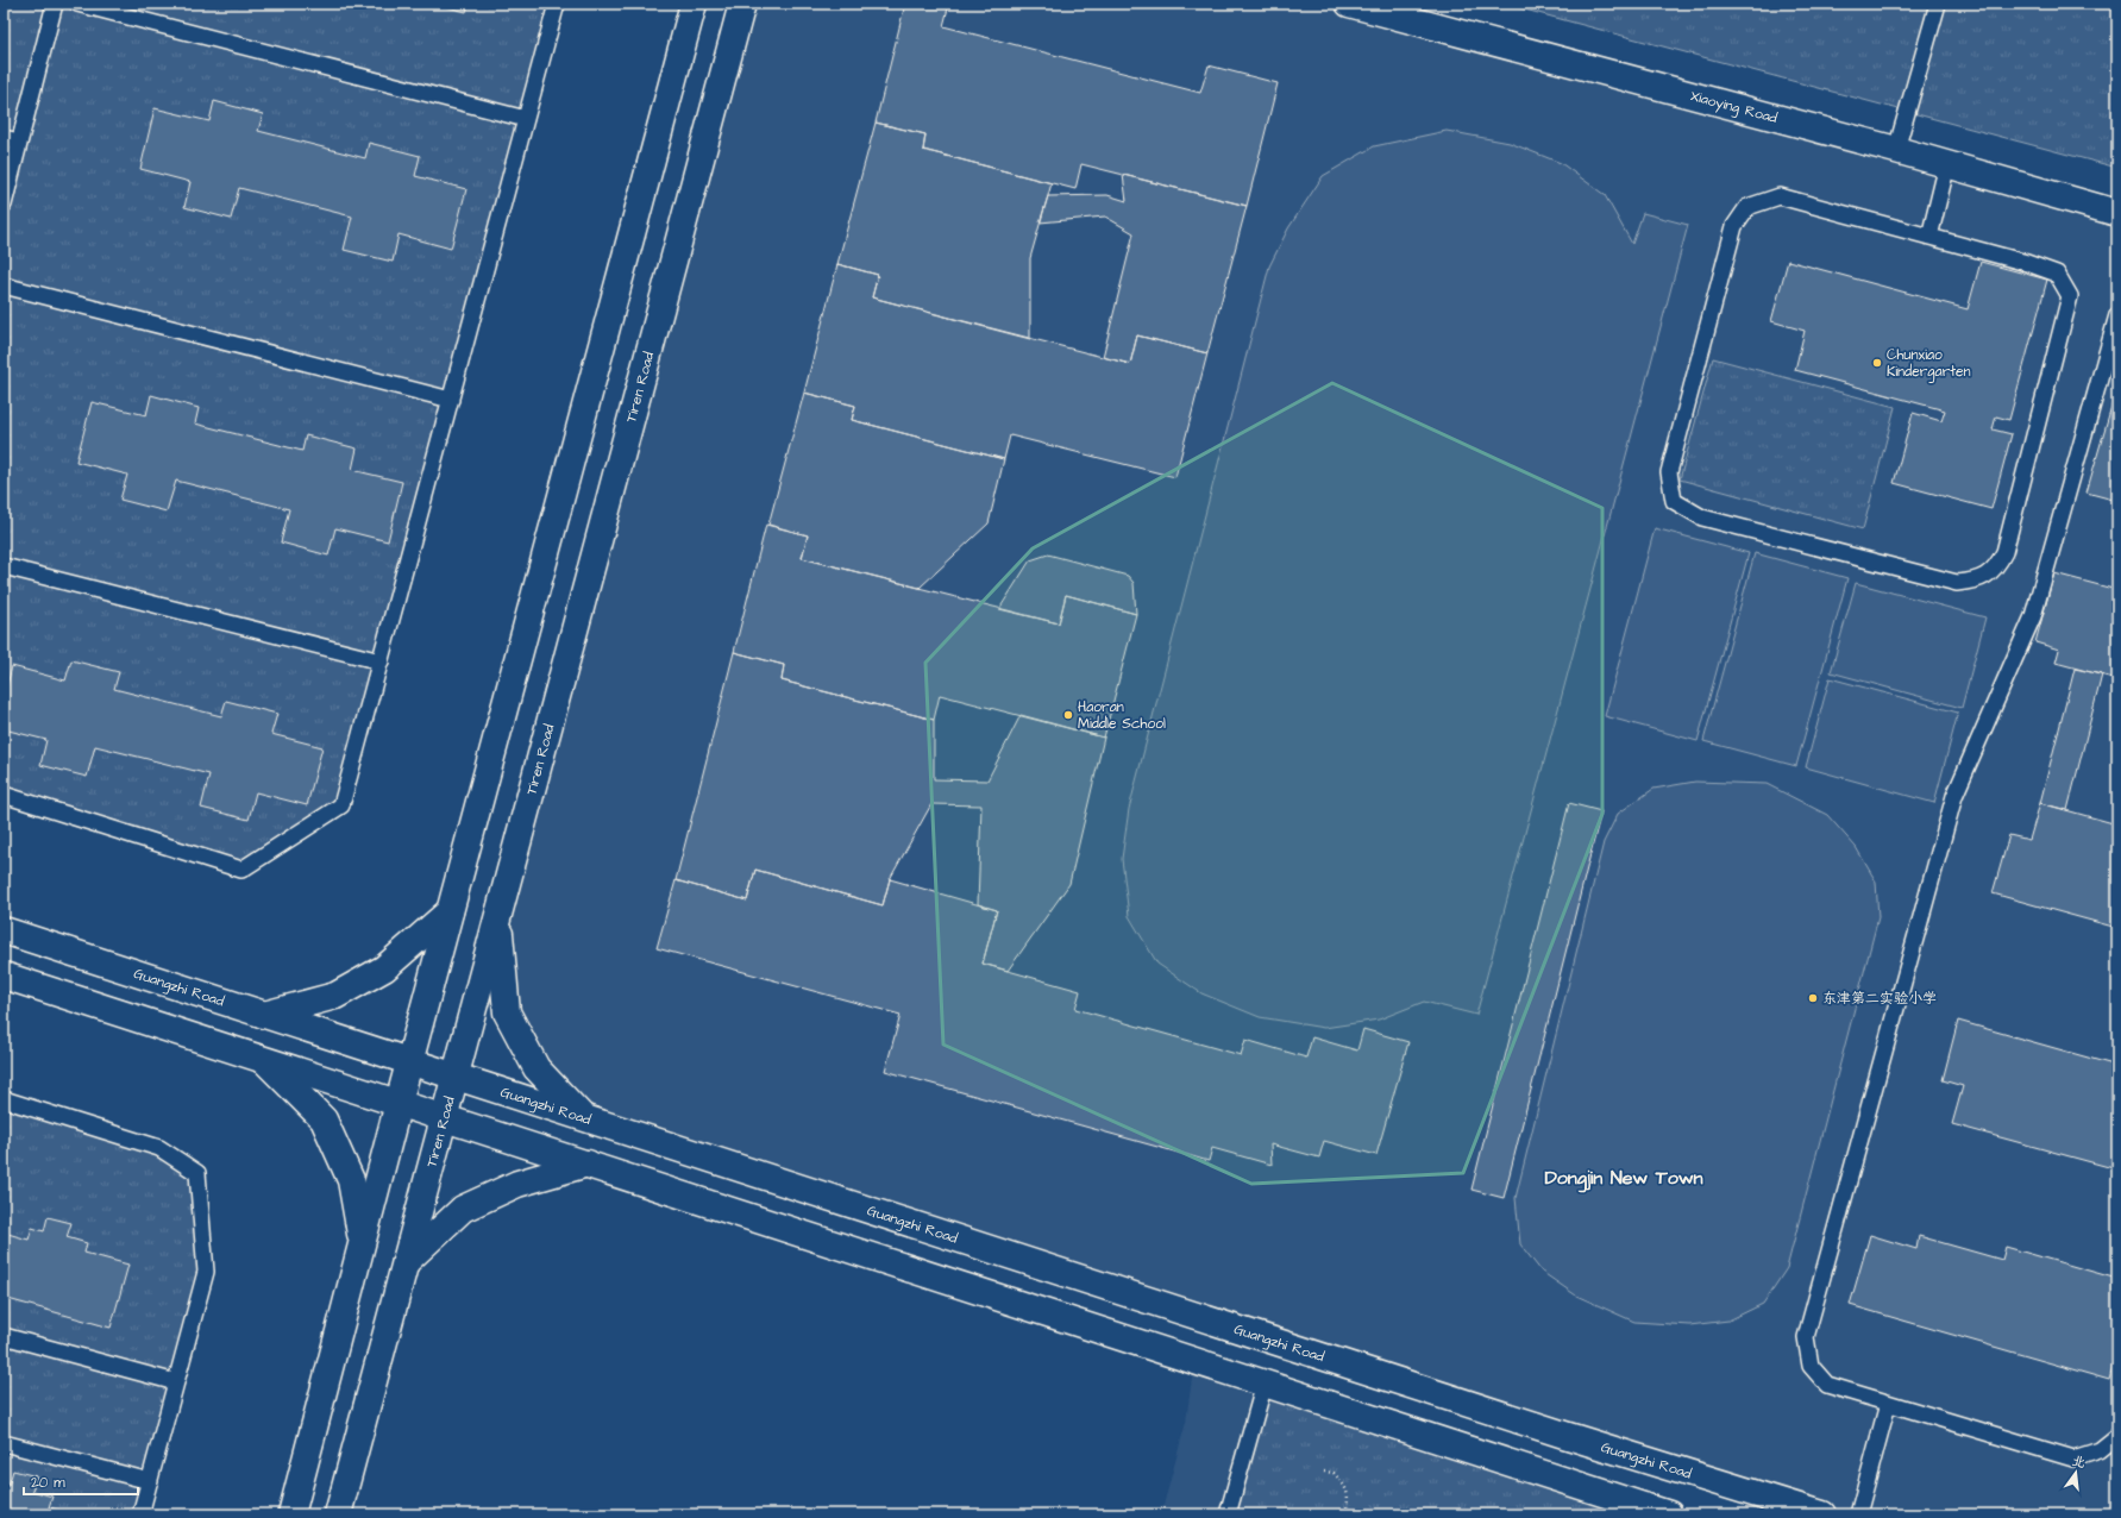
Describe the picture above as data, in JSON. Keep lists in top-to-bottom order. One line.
{"streets":{"street":["Xiaoying Road","Tiren Road","Guangzhi Road"]},"crossings":[["Tiren Road","Guangzhi Road"]],"districts":["Dongjin New Town"],"places":["Chunxiao Kindergarten","Haoran Middle School","东津第二实验小学"],"scale_bar":"20 m","north":"top"}
